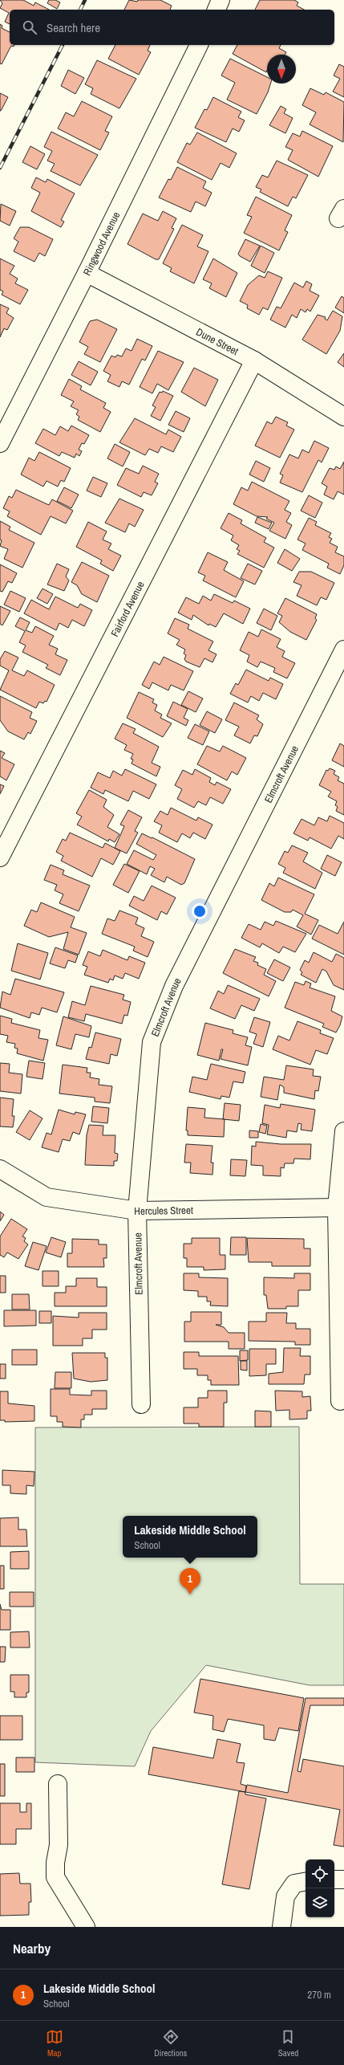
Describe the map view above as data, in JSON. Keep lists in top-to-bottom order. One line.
{"streets":{"street":["Ringwood Avenue","Dune Street","Fairford Avenue","Elmcroft Avenue","Hercules Street"]},"crossings":[["Ringwood Avenue","Dune Street"],["Dune Street","Fairford Avenue"],["Elmcroft Avenue","Hercules Street"]],"north":"bottom","page":{"search":"Search here","popup":["Lakeside Middle School","School"],"pins":"1","heading":"Nearby","list":[{"mark":"1","name":"Lakeside Middle School","note":"School","value":"270 m"}],"nav":["Map","Directions","Saved"]}}
